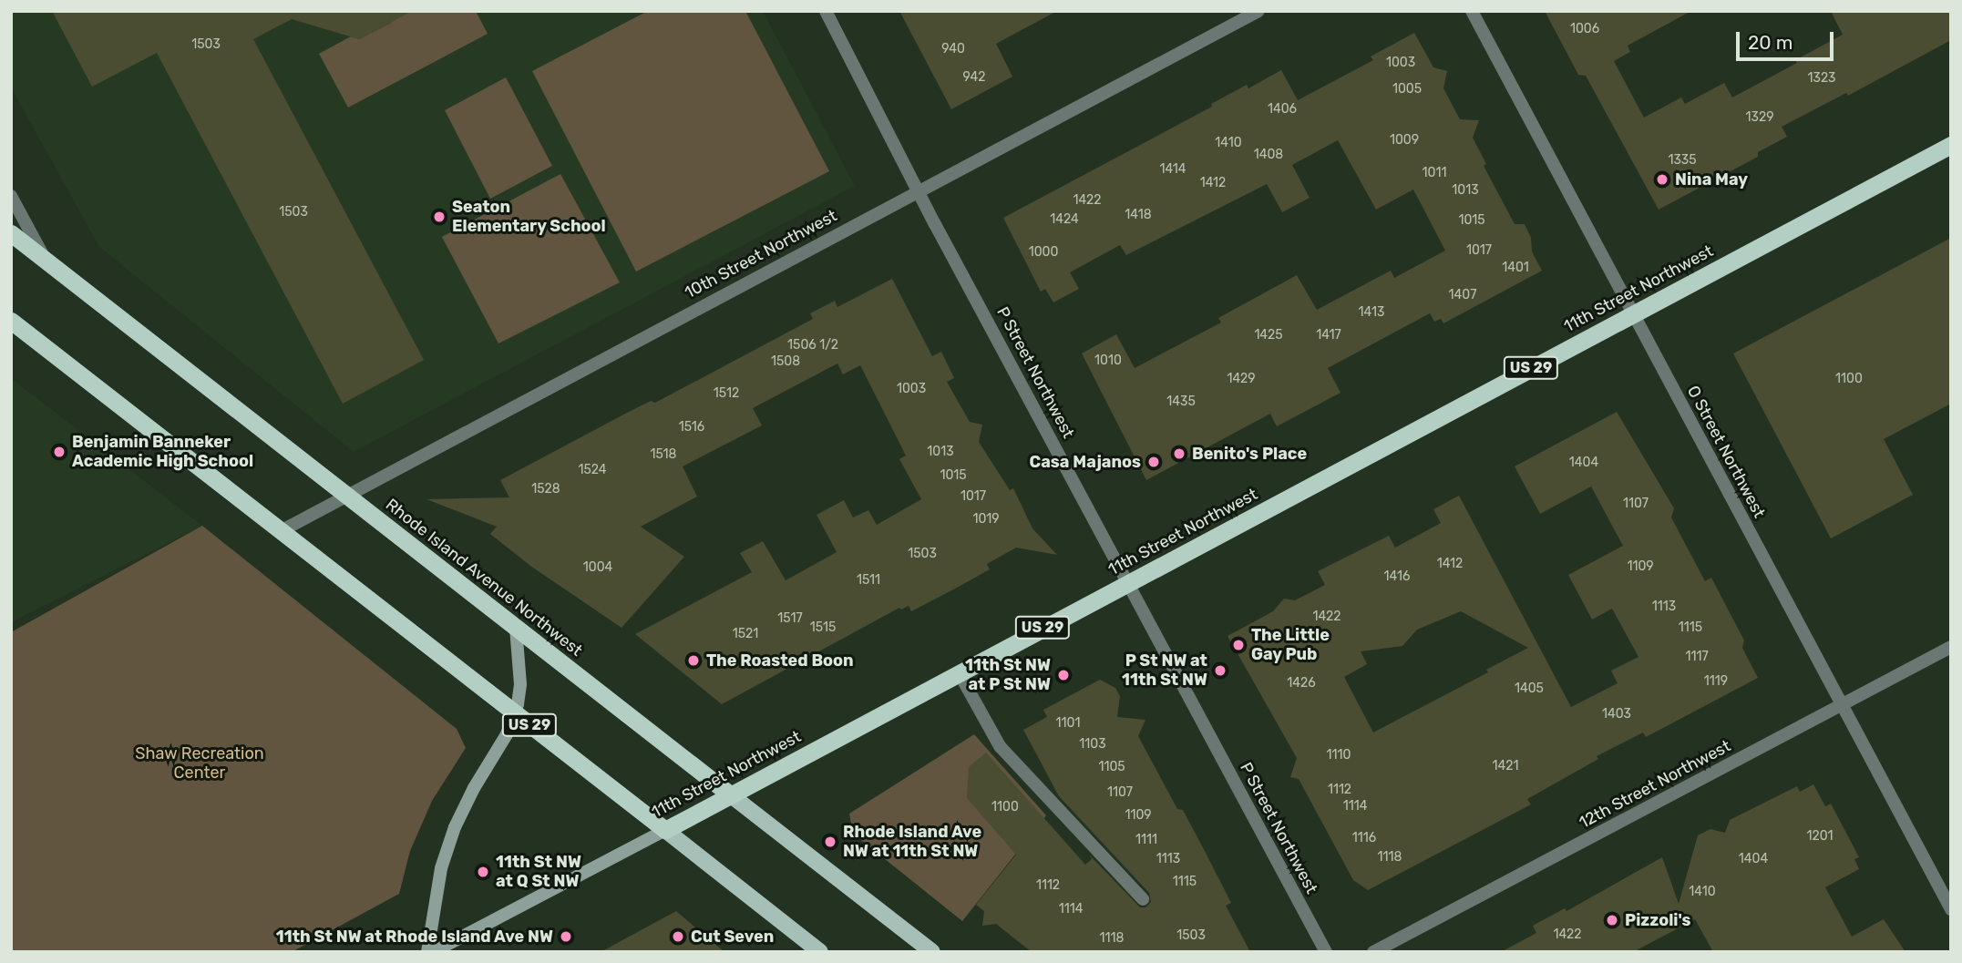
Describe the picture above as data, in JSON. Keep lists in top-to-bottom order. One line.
{"streets":{"highway":["11th Street Northwest","US 29","Rhode Island Avenue Northwest"],"street":["10th Street Northwest","P Street Northwest","O Street Northwest","12th Street Northwest"]},"crossings":[["10th Street Northwest","US 29"],["10th Street Northwest","P Street Northwest"],["10th Street Northwest","Rhode Island Avenue Northwest"],["11th Street Northwest","US 29"],["11th Street Northwest","P Street Northwest"],["11th Street Northwest","O Street Northwest"],["11th Street Northwest","Rhode Island Avenue Northwest"],["O Street Northwest","12th Street Northwest"]],"parks":["Shaw Recreation Center"],"places":["Nina May","Seaton Elementary School","Benjamin Banneker Academic High School","Benito's Place","Casa Majanos","The Little Gay Pub","The Roasted Boon","P St NW at 11th St NW","11th St NW at P St NW","Rhode Island Ave NW at 11th St NW","11th St NW at Q St NW","Pizzoli's","11th St NW at Rhode Island Ave NW","Cut Seven"],"house_numbers":["1006","1503","940","1003","942","1323","1005","1406","1329","1009","1410","1408","1335","1414","1011","1412","1013","1422","1503","1418","1424","1015","1017","1000","1401","1407","1413","1425","1417","1506 1/2","1010","1508","1429","1100","1003","1512","1435","1516","1013","1518","1404","1524","1015","1528","1017","1107","1019","1503","1412","1109","1004","1416","1511","1113","1422","1517","1515","1115","1521","1117","1119","1426","1405","1403","1101","1103","1110","1421","1105","1112","1107","1114","1100","1109","1201","1116","1111","1118","1113","1404","1115","1112","1410","1114","1422","1503","1118"],"scale_bar":"20 m"}
